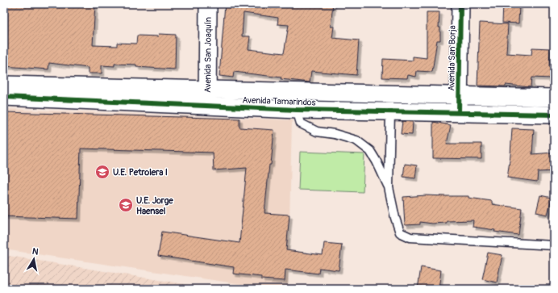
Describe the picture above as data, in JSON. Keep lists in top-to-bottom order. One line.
{"streets":{"street":["Avenida San Joaquín","Avenida San Borja","Avenida Tamarindos"]},"crossings":[["Avenida San Joaquín","Avenida Tamarindos"],["Avenida San Borja","Avenida Tamarindos"]],"places":{"school or university":["U.E. Petrolera I","U.E. Jorge Haensel"]},"north":"top"}
